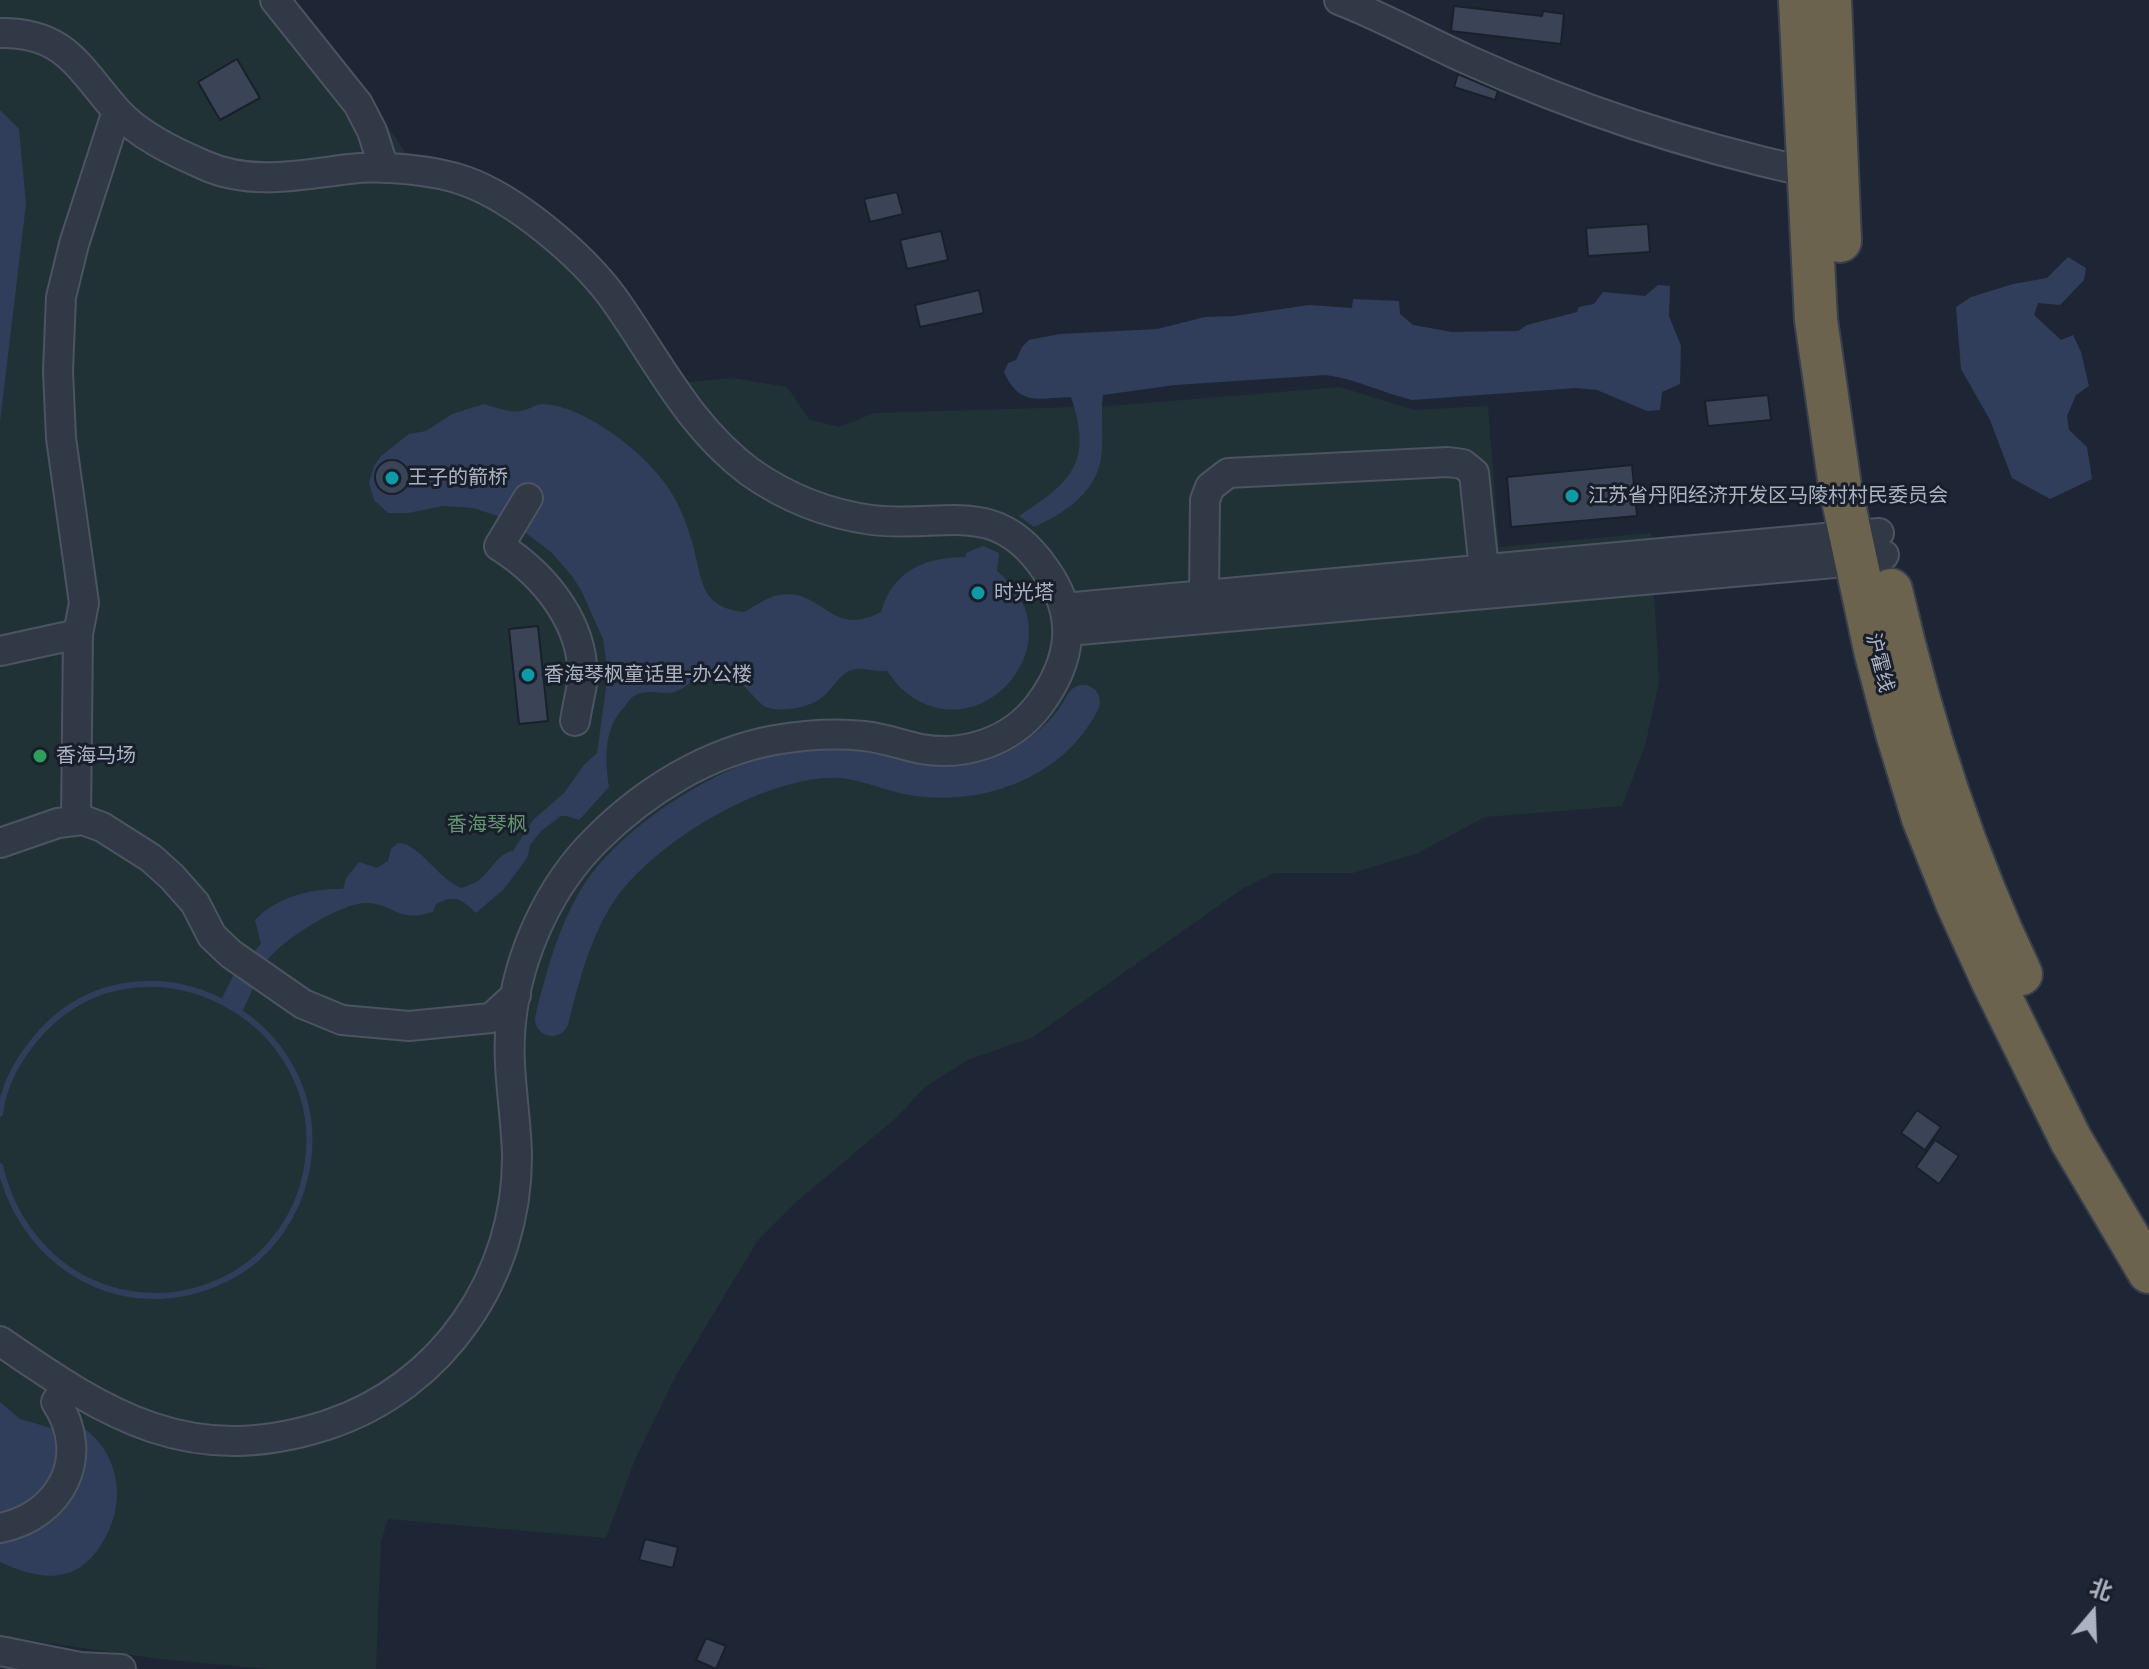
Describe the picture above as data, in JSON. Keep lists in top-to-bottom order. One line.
{"streets":{"highway":["沪霍线"]},"parks":["香海琴枫"],"places":["王子的箭桥","江苏省丹阳经济开发区马陵村村民委员会","时光塔","香海琴枫童话里-办公楼","香海马场"],"north":"top"}
